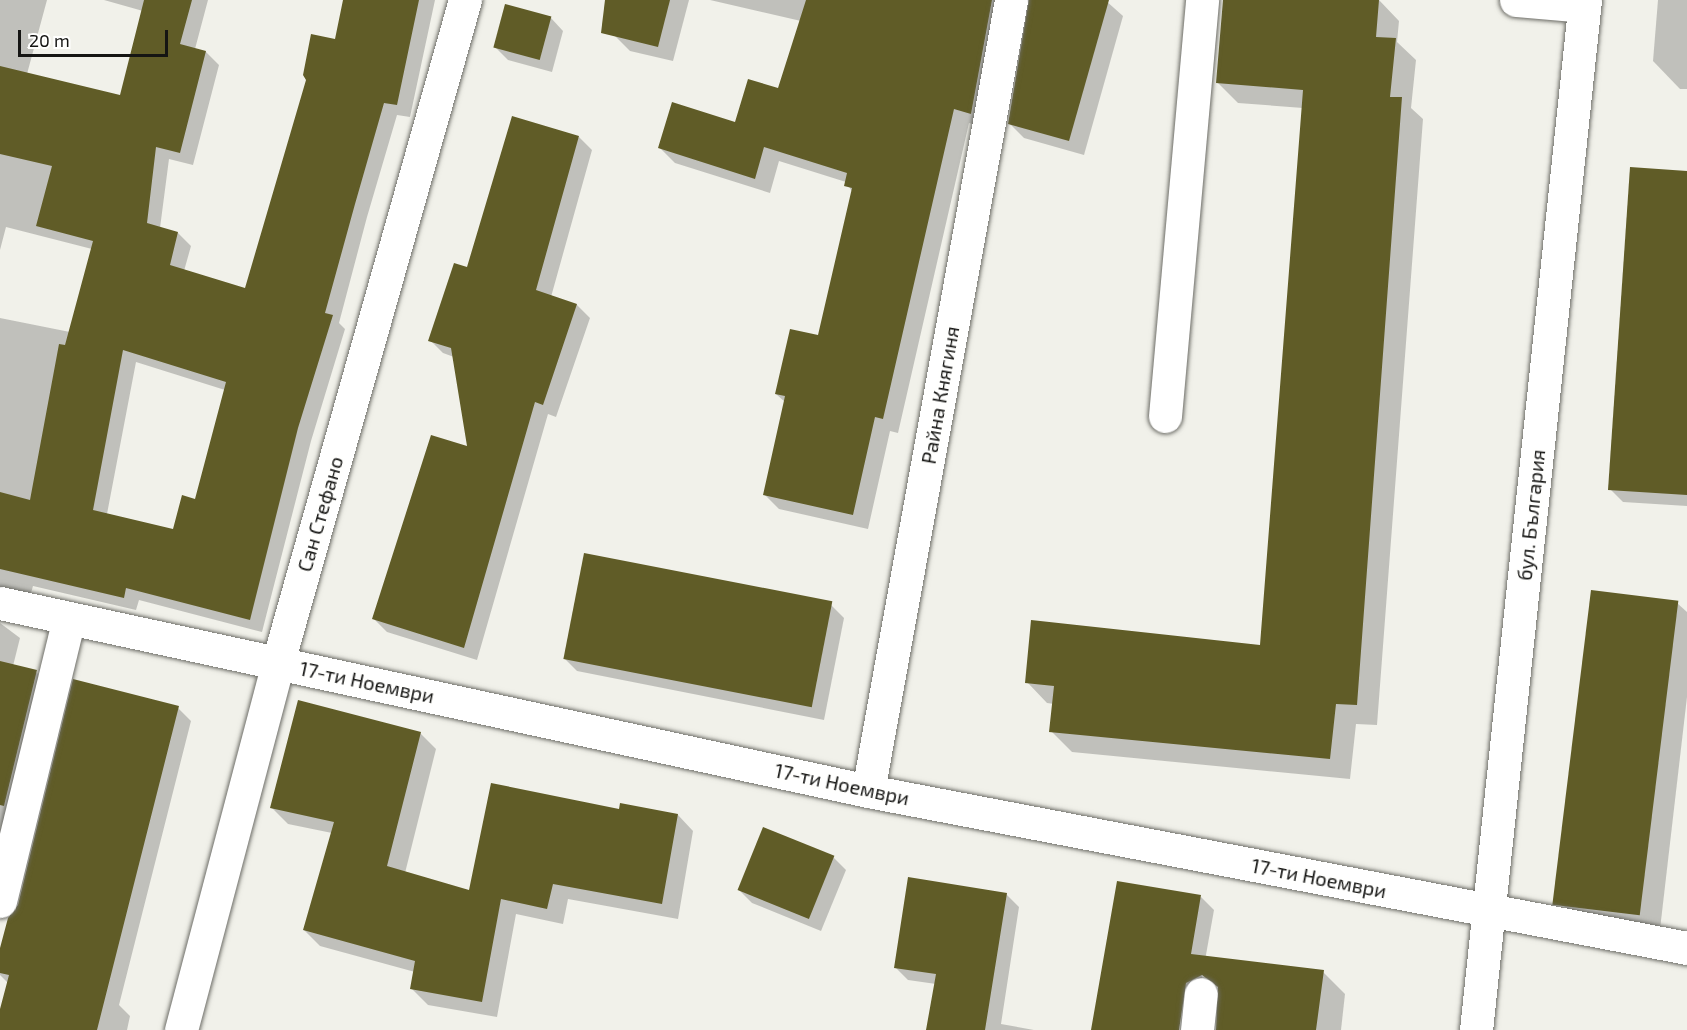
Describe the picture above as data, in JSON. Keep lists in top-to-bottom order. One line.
{"streets":{"street":["Райна Княгиня","Сан Стефано","бул. България","17-ти Ноември"]},"crossings":[["Райна Княгиня","17-ти Ноември"],["Сан Стефано","17-ти Ноември"],["бул. България","17-ти Ноември"]],"scale_bar":"20 m"}
